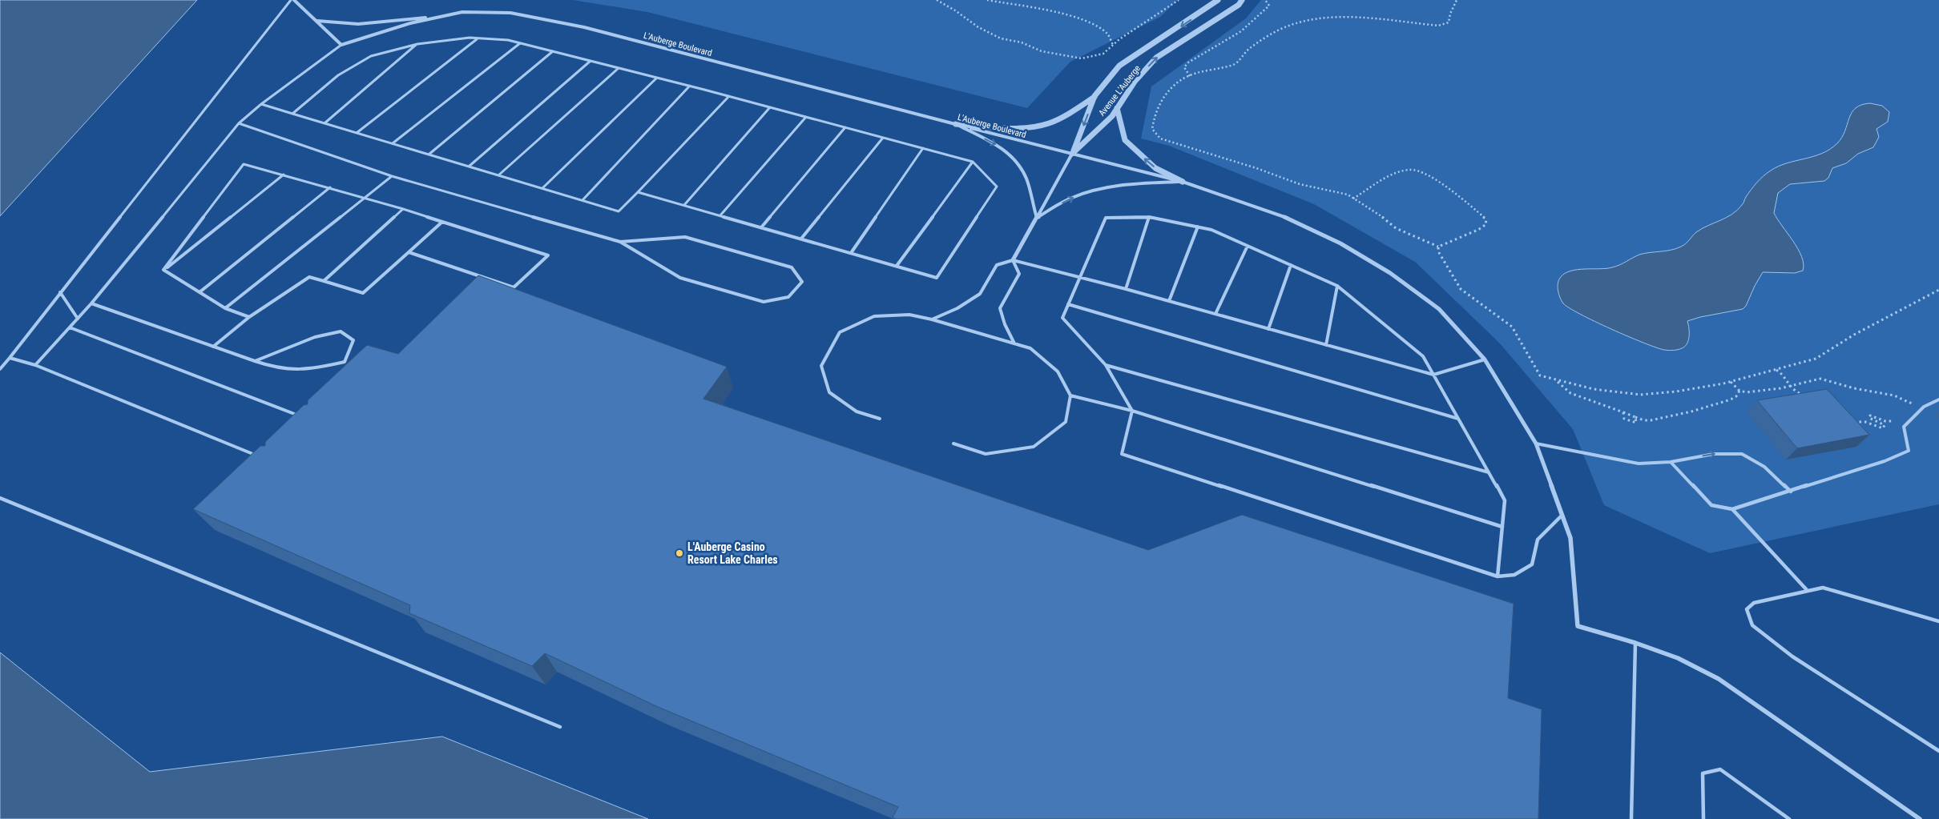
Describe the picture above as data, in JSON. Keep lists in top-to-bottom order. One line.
{"streets":{"street":["L'Auberge Boulevard","Avenue L'Auberge"]},"crossings":[["L'Auberge Boulevard","Avenue L'Auberge"]],"places":["L'Auberge Casino Resort Lake Charles"]}
